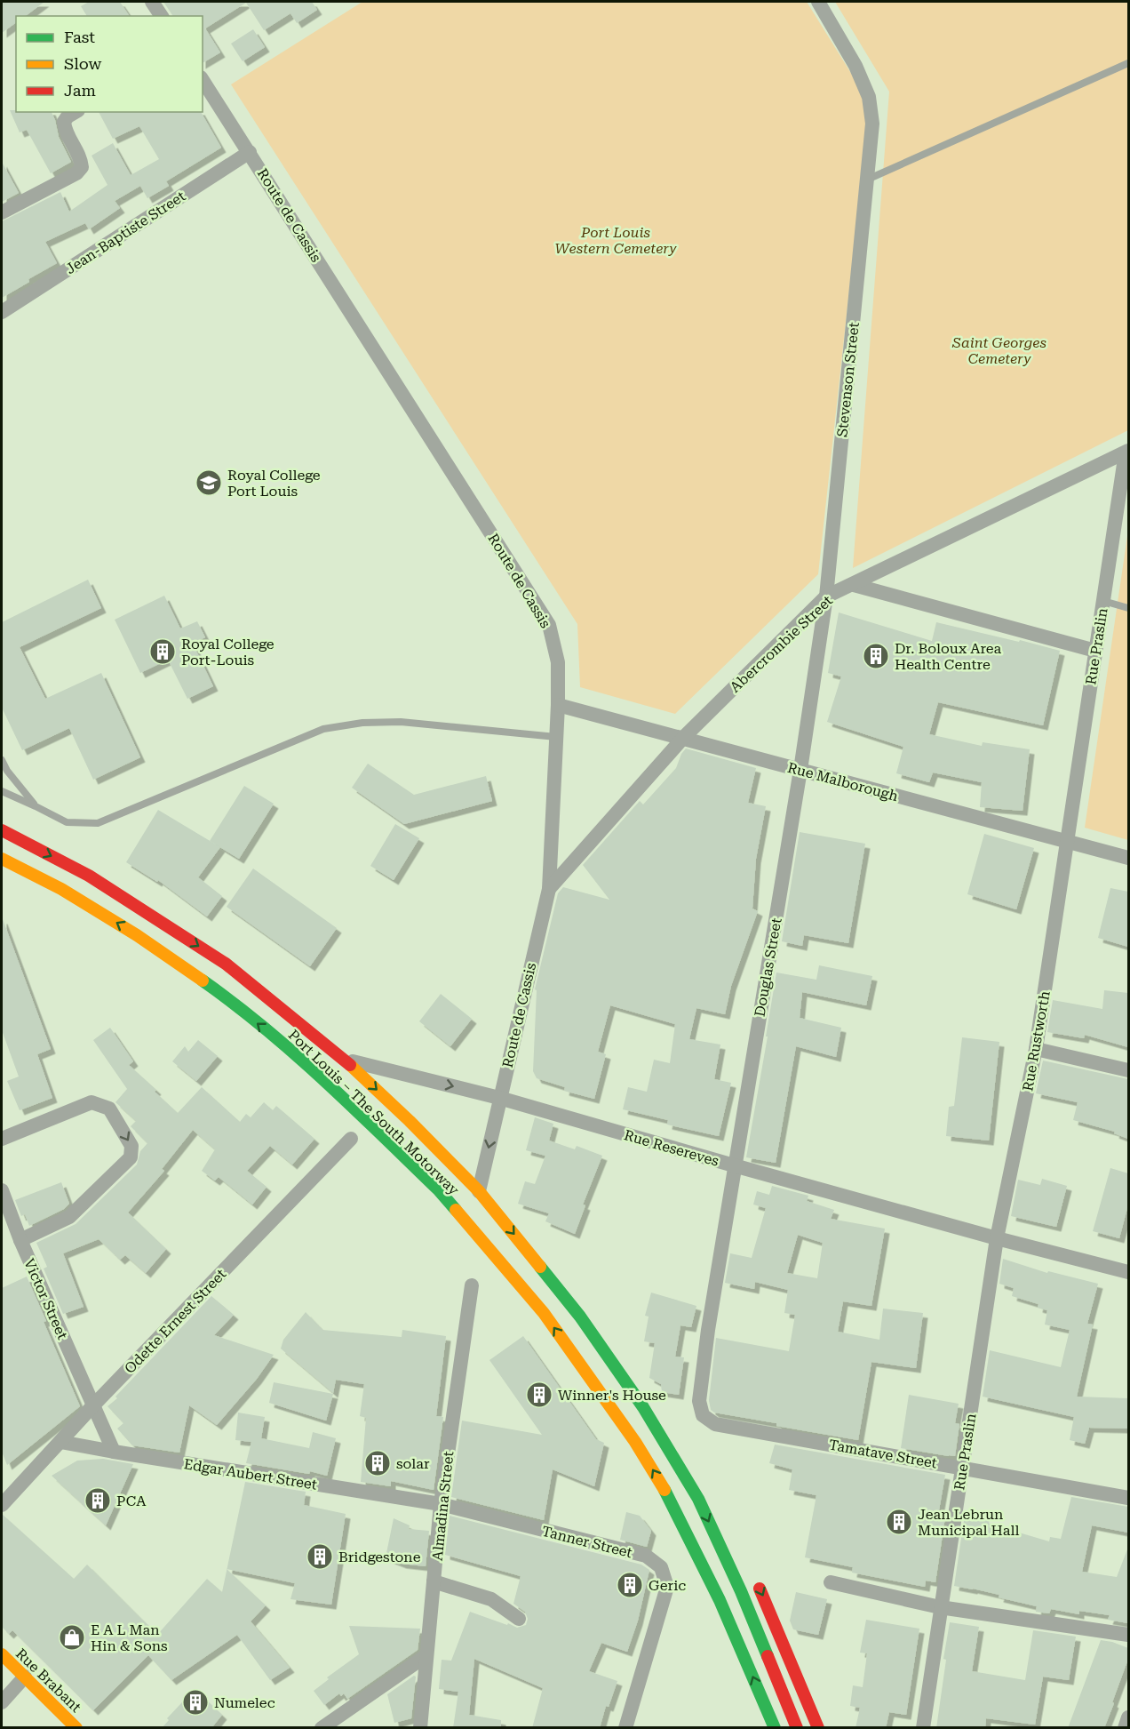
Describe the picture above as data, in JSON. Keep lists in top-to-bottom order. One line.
{"streets":{"main road":["Port Louis – The South Motorway","Rue Brabant"],"street":["Route de Cassis","Jean-Baptiste Street","Stevenson Street","Abercrombie Street","Rue Praslin","Rue Malborough","Douglas Street","Rue Rustworth","Rue Resereves","Victor Street","Odette Ernest Street","Tamatave Street","Edgar Aubert Street","Almadina Street","Tanner Street"]},"crossings":[["Route de Cassis","Jean-Baptiste Street"],["Route de Cassis","Abercrombie Street"],["Route de Cassis","Rue Malborough"],["Route de Cassis","Port Louis – The South Motorway"],["Route de Cassis","Rue Resereves"],["Stevenson Street","Abercrombie Street"],["Stevenson Street","Rue Malborough"],["Stevenson Street","Douglas Street"],["Abercrombie Street","Rue Praslin"],["Abercrombie Street","Rue Malborough"],["Rue Praslin","Rue Malborough"],["Rue Praslin","Rue Rustworth"],["Rue Praslin","Rue Resereves"],["Rue Praslin","Tamatave Street"],["Rue Malborough","Douglas Street"],["Rue Malborough","Rue Rustworth"],["Douglas Street","Rue Resereves"],["Douglas Street","Tamatave Street"],["Rue Rustworth","Rue Resereves"],["Port Louis – The South Motorway","Rue Resereves"],["Rue Resereves","Tamatave Street"],["Victor Street","Odette Ernest Street"],["Victor Street","Edgar Aubert Street"],["Odette Ernest Street","Edgar Aubert Street"],["Edgar Aubert Street","Almadina Street"],["Edgar Aubert Street","Tanner Street"],["Almadina Street","Tanner Street"]],"parks":["Port Louis Western Cemetery","Saint Georges Cemetery"],"places":{"school or university":["Royal College Port Louis"],"building":["Royal College Port-Louis","Dr. Boloux Area Health Centre","Winner's House","solar","PCA","Jean Lebrun Municipal Hall","Bridgestone","Geric","Numelec"],"shop":["E A L Man Hin & Sons"]},"legend":["Fast","Slow","Jam"]}
